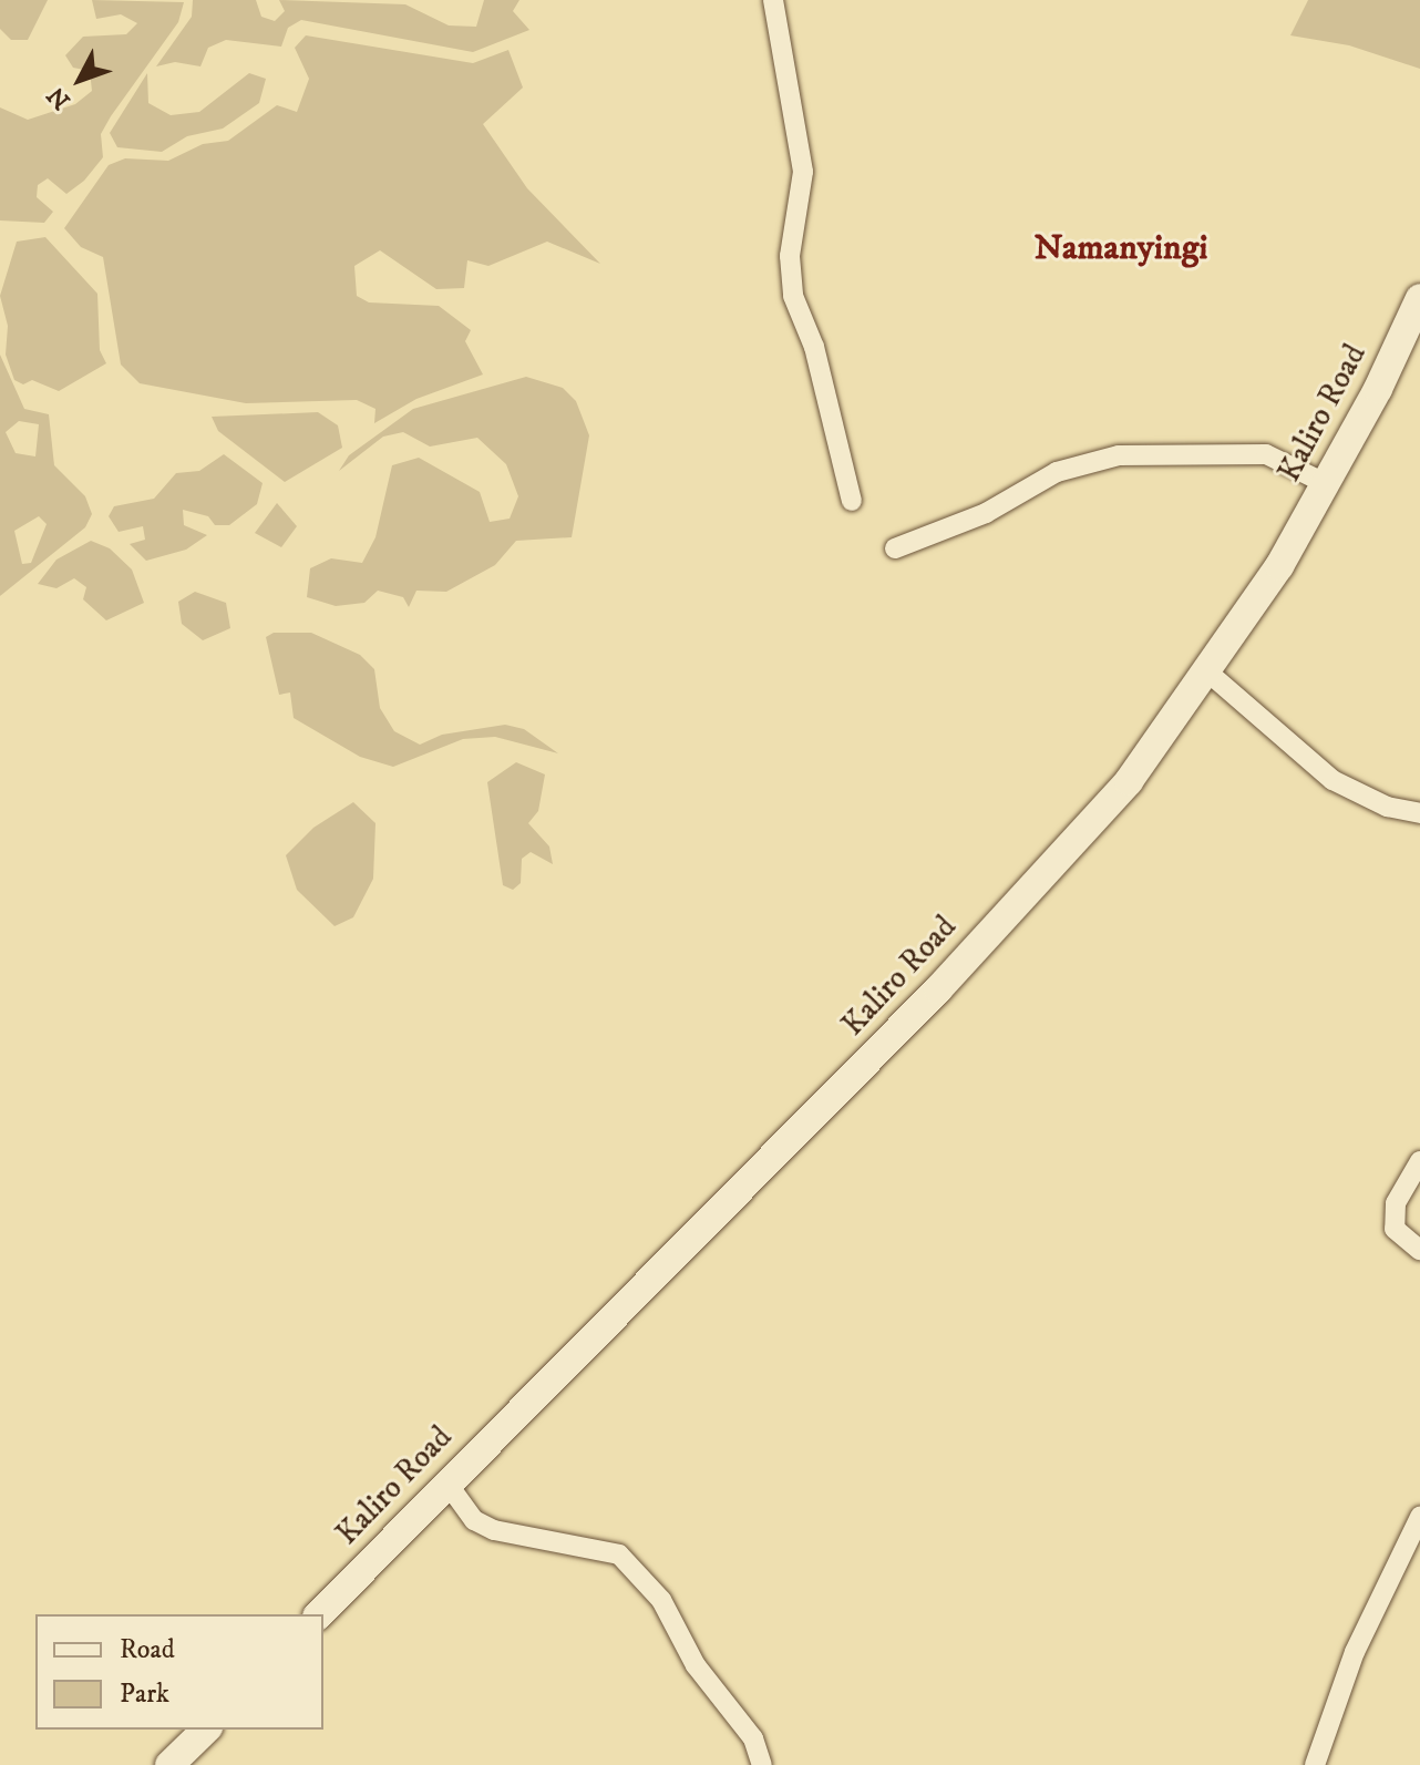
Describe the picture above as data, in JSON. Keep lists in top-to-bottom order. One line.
{"streets":{"main road":["Kaliro Road"]},"districts":["Namanyingi"],"legend":["Road","Park"],"north":"bottom left"}
